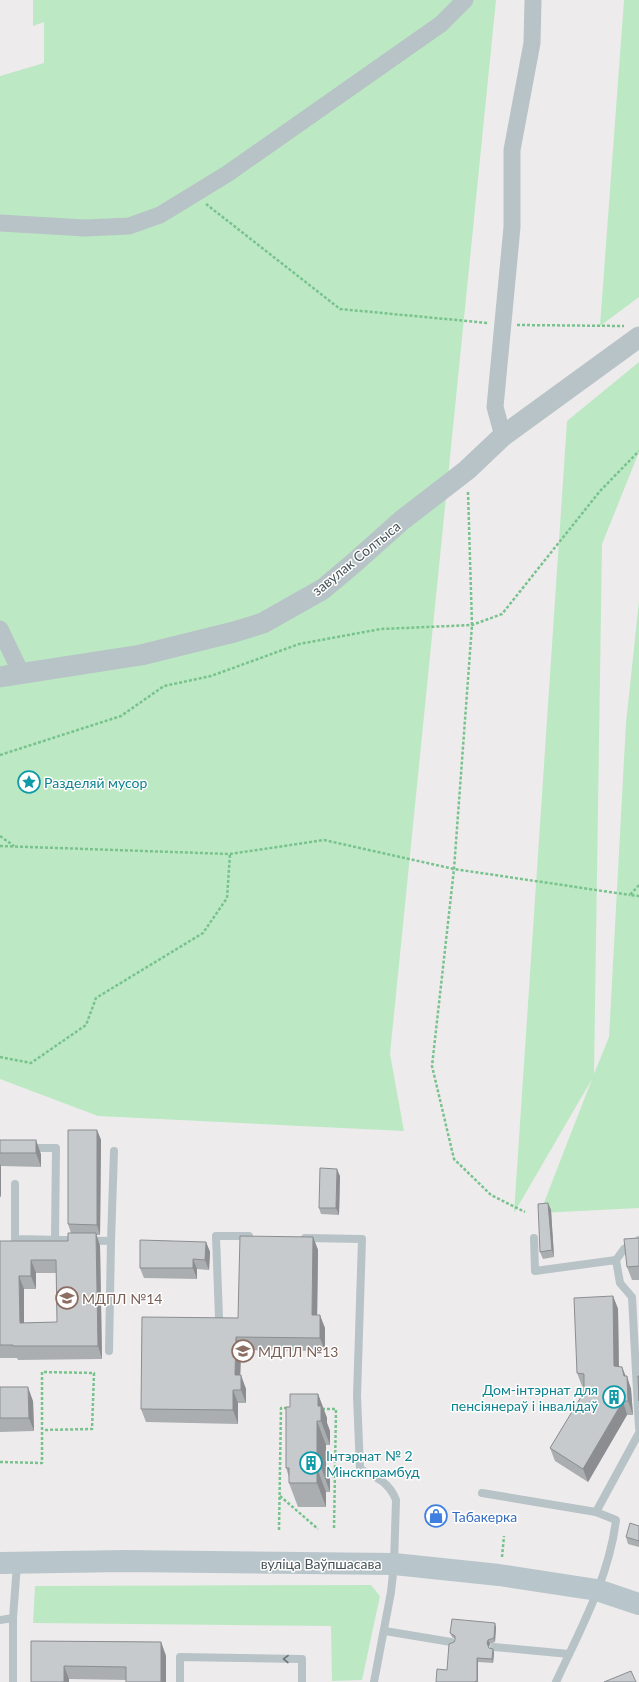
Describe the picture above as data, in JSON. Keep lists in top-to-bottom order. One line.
{"streets":{"main road":["вуліца Ваўпшасава"],"street":["завулак Солтыса"]},"places":{"place":["Разделяй мусор"],"school or university":["МДПЛ №14","МДПЛ №13"],"building":["Дом-інтэрнат для пенсіянераў і інвалідаў","Інтэрнат № 2 Мінскпрамбуд"],"shop":["Табакерка"]}}
